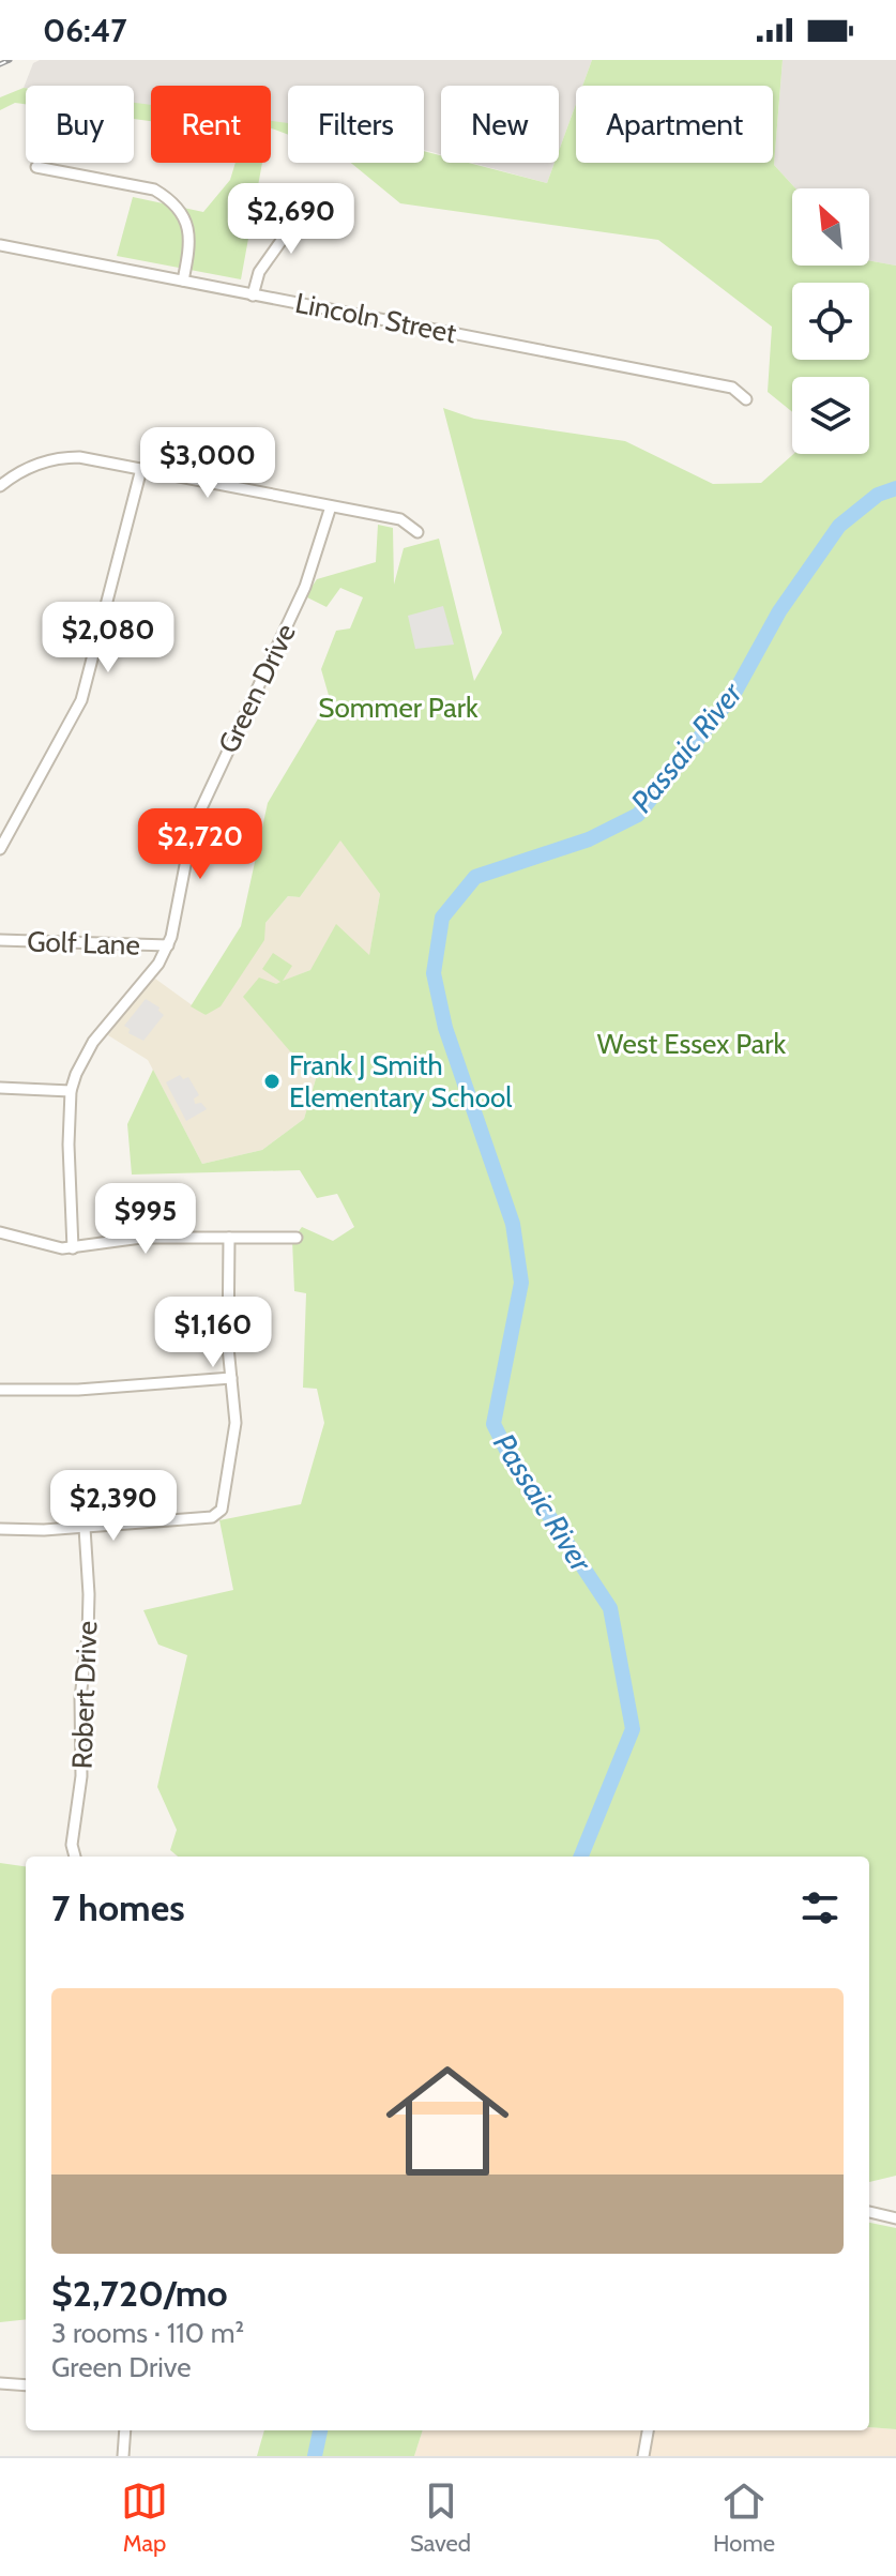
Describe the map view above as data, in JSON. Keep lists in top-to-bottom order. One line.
{"streets":{"street":["Lincoln Street","Green Drive","Golf Lane","Robert Drive"]},"crossings":[["Green Drive","Golf Lane"]],"water":["Passaic River"],"parks":["Sommer Park","West Essex Park"],"places":["Frank J Smith Elementary School"],"north":"top left","page":{"status":"06:47","chip":["Buy","Rent","Filters","New","Apartment"],"price":["$2,690","$3,000","$2,080","$2,720","$995","$1,160","$2,390"],"heading":"7 homes","list":[{"name":"$2,720/mo","note":"3 rooms · 110 m² · Green Drive"}],"tabs":["Map","Saved","Home"]}}
